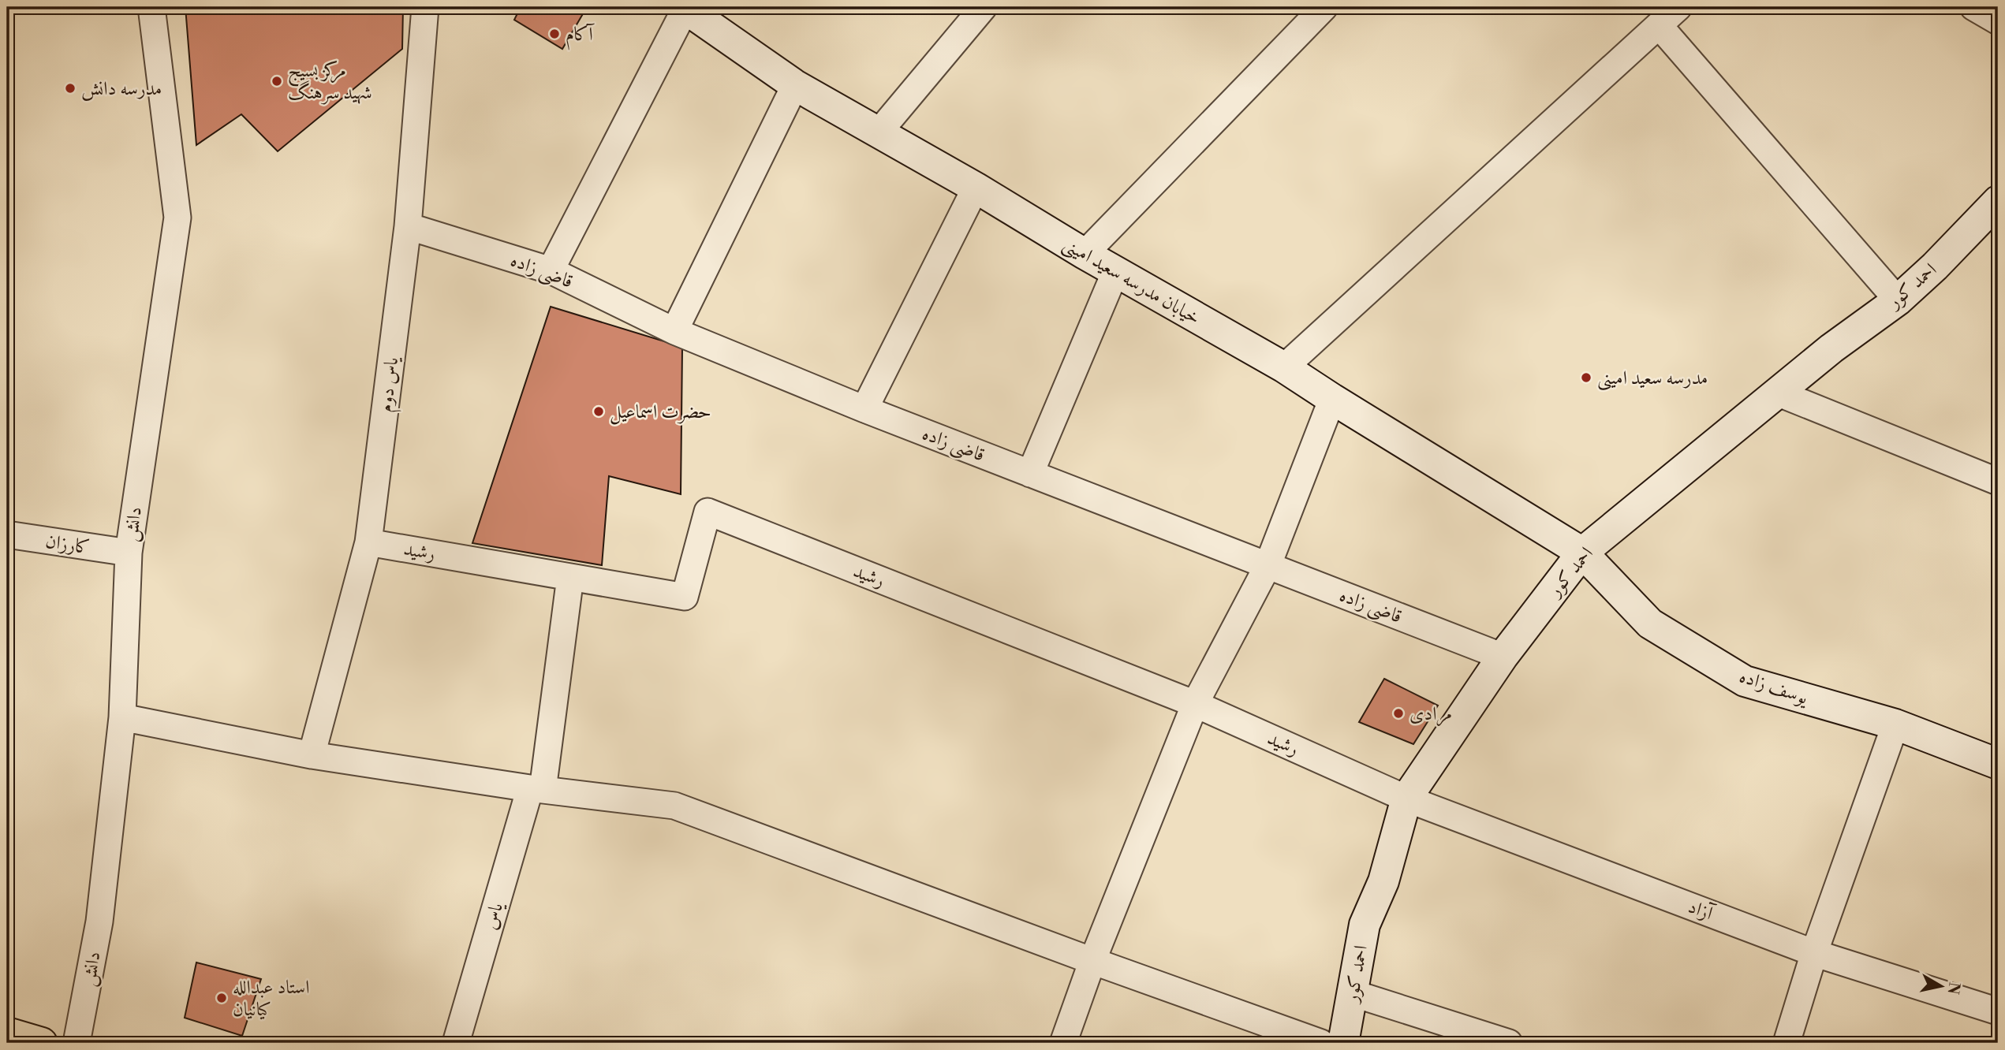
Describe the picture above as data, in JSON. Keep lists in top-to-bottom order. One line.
{"streets":{"street":["قاضی زاده","خیابان مدرسه سعید امینی","احمد کور","یاس دوم","دانش","کارزان","رشید","یوسف زاده","آزاد","یاس"]},"crossings":[["قاضی زاده","احمد کور"],["قاضی زاده","یاس دوم"],["خیابان مدرسه سعید امینی","احمد کور"],["خیابان مدرسه سعید امینی","یوسف زاده"],["احمد کور","رشید"],["احمد کور","یوسف زاده"],["احمد کور","آزاد"],["یاس دوم","رشید"],["دانش","کارزان"],["رشید","آزاد"],["رشید","یاس"]],"places":["آکام","مرکز بسیج شهید سرهنگ","مدرسه دانش","مدرسه سعید امینی","حضرت اسماعیل","مرادی","استاد عبدالله کیانیان"],"north":"right"}
